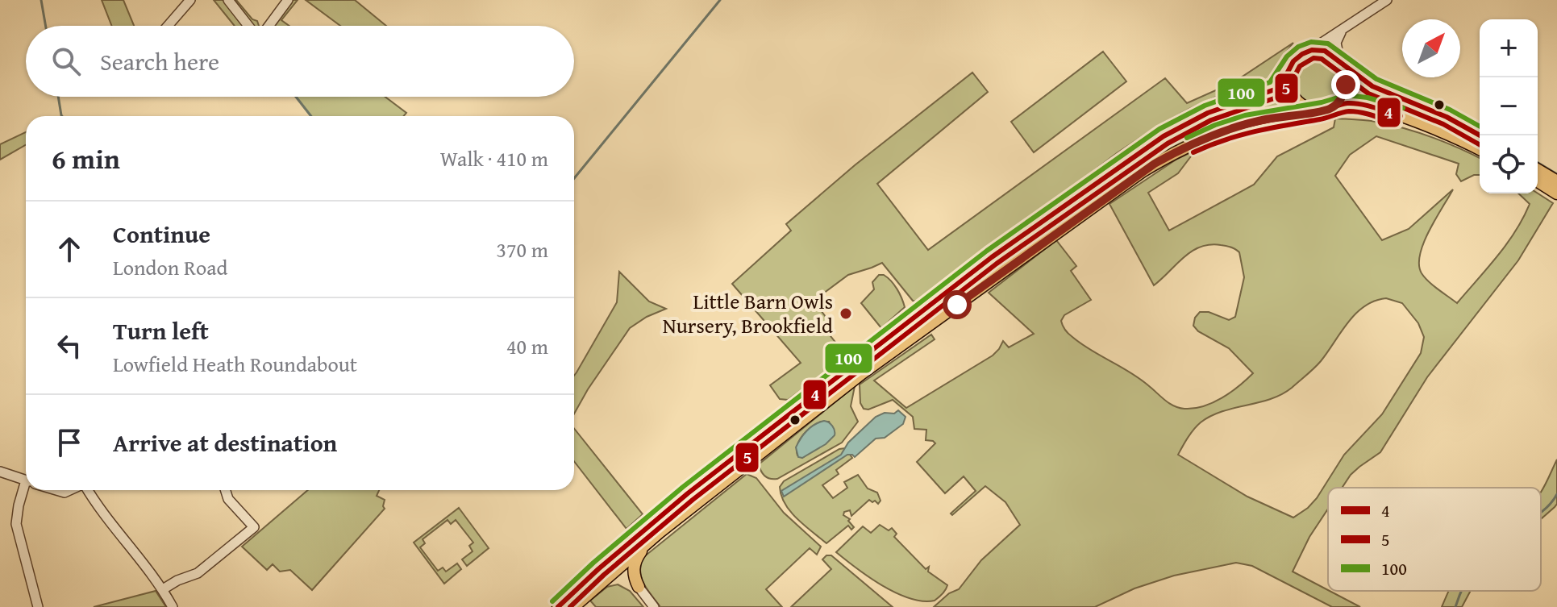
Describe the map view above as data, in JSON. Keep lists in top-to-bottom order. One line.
{"places":["Little Barn Owls Nursery, Brookfield"],"lines":["transit line 100","transit line 4","transit line 5"],"legend":["4","5","100"],"north":"top right","page":{"map_buttons":["+","−"],"search":"Search here","heading":["6 min","Walk · 410 m"],"list":[["Continue","London Road","370 m"],["Turn left","Lowfield Heath Roundabout","40 m"],"Arrive at destination"]}}
